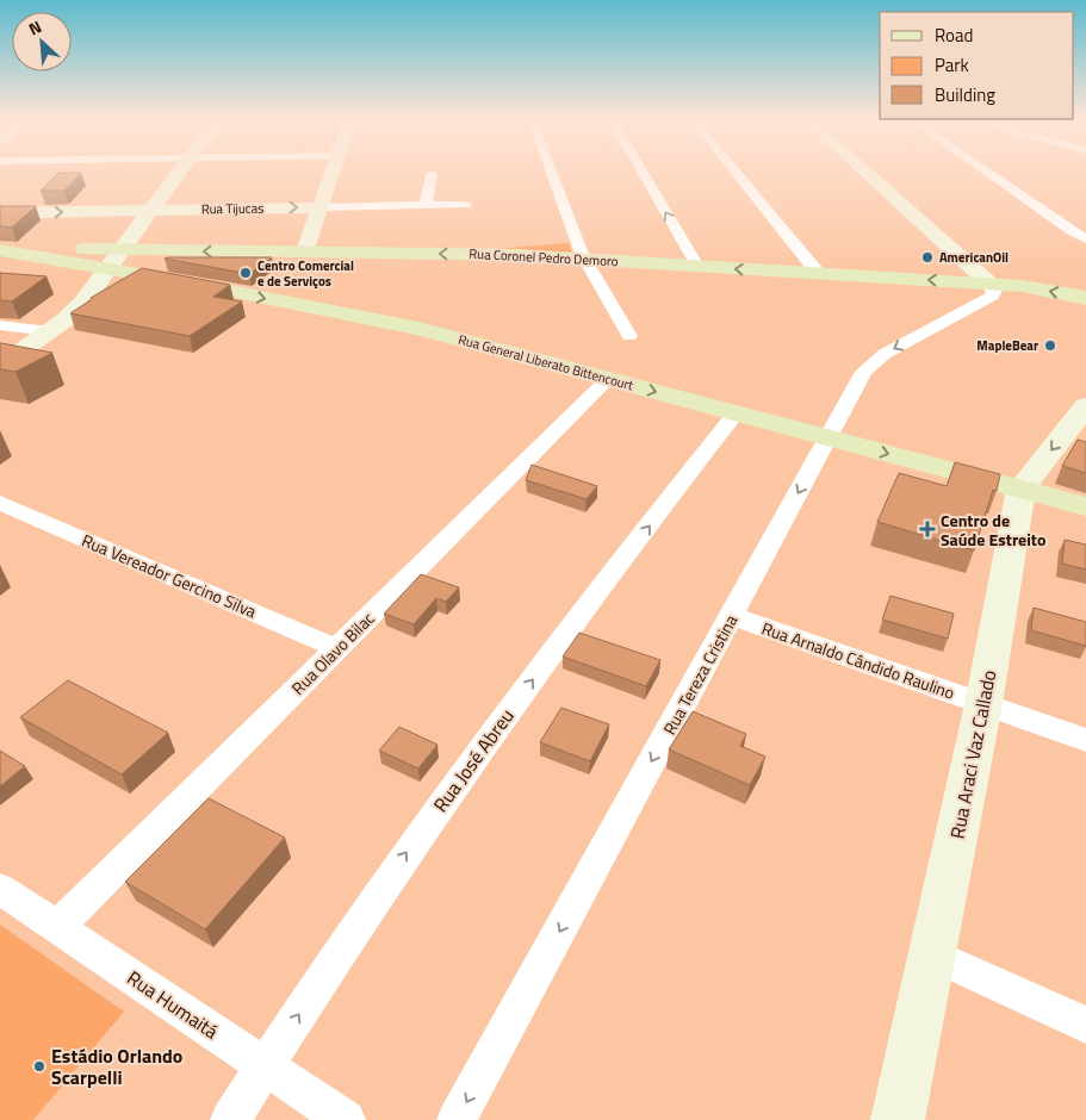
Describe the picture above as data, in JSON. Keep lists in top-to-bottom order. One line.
{"streets":{"main road":["Rua Coronel Pedro Demoro","Rua General Liberato Bittencourt"],"street":["Rua Tijucas","Rua Vereador Gercino Silva","Rua Olavo Bilac","Rua Arnaldo Cândido Raulino","Rua Tereza Cristina","Rua Araci Vaz Callado","Rua José Abreu","Rua Humaitá"]},"crossings":[["Rua Coronel Pedro Demoro","Rua Tereza Cristina"],["Rua General Liberato Bittencourt","Rua Olavo Bilac"],["Rua General Liberato Bittencourt","Rua Tereza Cristina"],["Rua General Liberato Bittencourt","Rua Araci Vaz Callado"],["Rua General Liberato Bittencourt","Rua José Abreu"],["Rua Vereador Gercino Silva","Rua Olavo Bilac"],["Rua Olavo Bilac","Rua Humaitá"],["Rua Arnaldo Cândido Raulino","Rua Tereza Cristina"],["Rua Arnaldo Cândido Raulino","Rua Araci Vaz Callado"],["Rua José Abreu","Rua Humaitá"]],"one_way":["Rua Tijucas","Rua Coronel Pedro Demoro","Rua General Liberato Bittencourt","Rua Tereza Cristina","Rua José Abreu"],"places":{"other":["AmericanOil","Centro Comercial e de Serviços","MapleBear","Estádio Orlando Scarpelli"],"health":["Centro de Saúde Estreito"]},"legend":["Road","Park","Building"],"north":"top left"}
